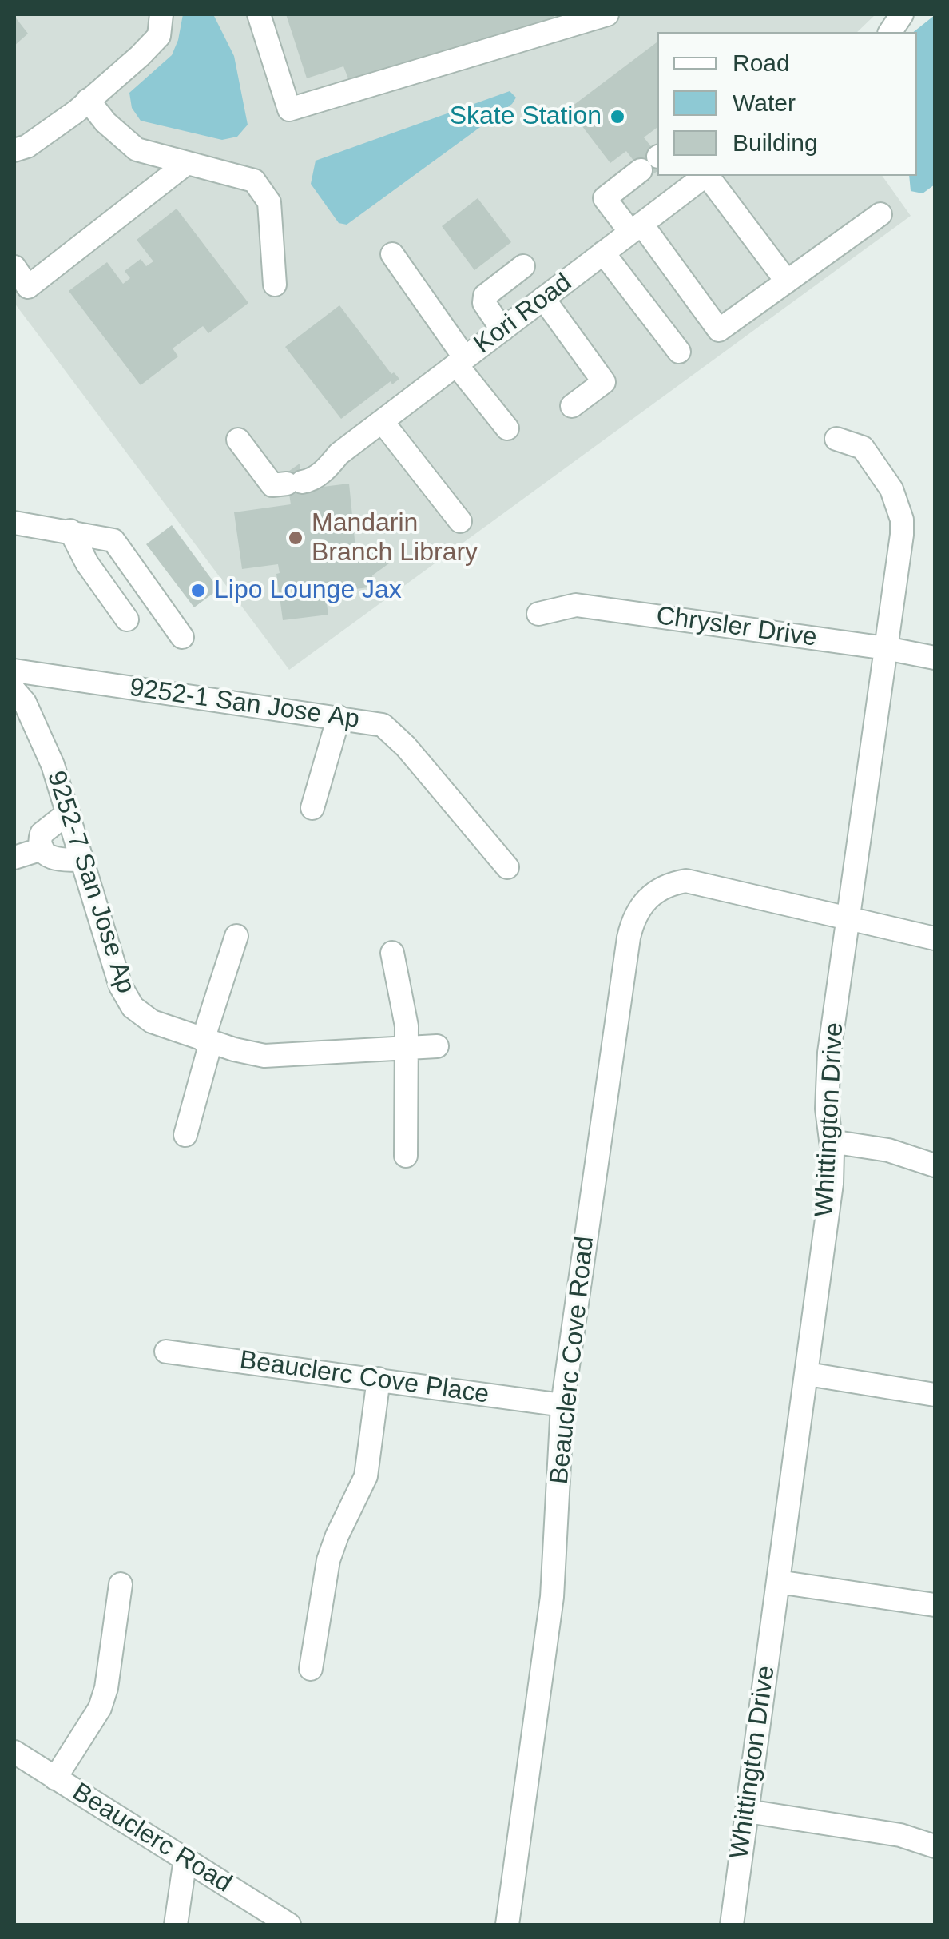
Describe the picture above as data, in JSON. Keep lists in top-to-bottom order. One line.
{"streets":{"street":["Kori Road","Chrysler Drive","9252-1 San Jose Ap","9252-7 San Jose Ap","Whittington Drive","Beauclerc Cove Road","Beauclerc Cove Place","Beauclerc Road"]},"crossings":[["Chrysler Drive","Whittington Drive"],["Whittington Drive","Beauclerc Cove Road"],["Beauclerc Cove Road","Beauclerc Cove Place"]],"places":["Skate Station","Mandarin Branch Library","Lipo Lounge Jax"],"legend":["Road","Water","Building"]}
